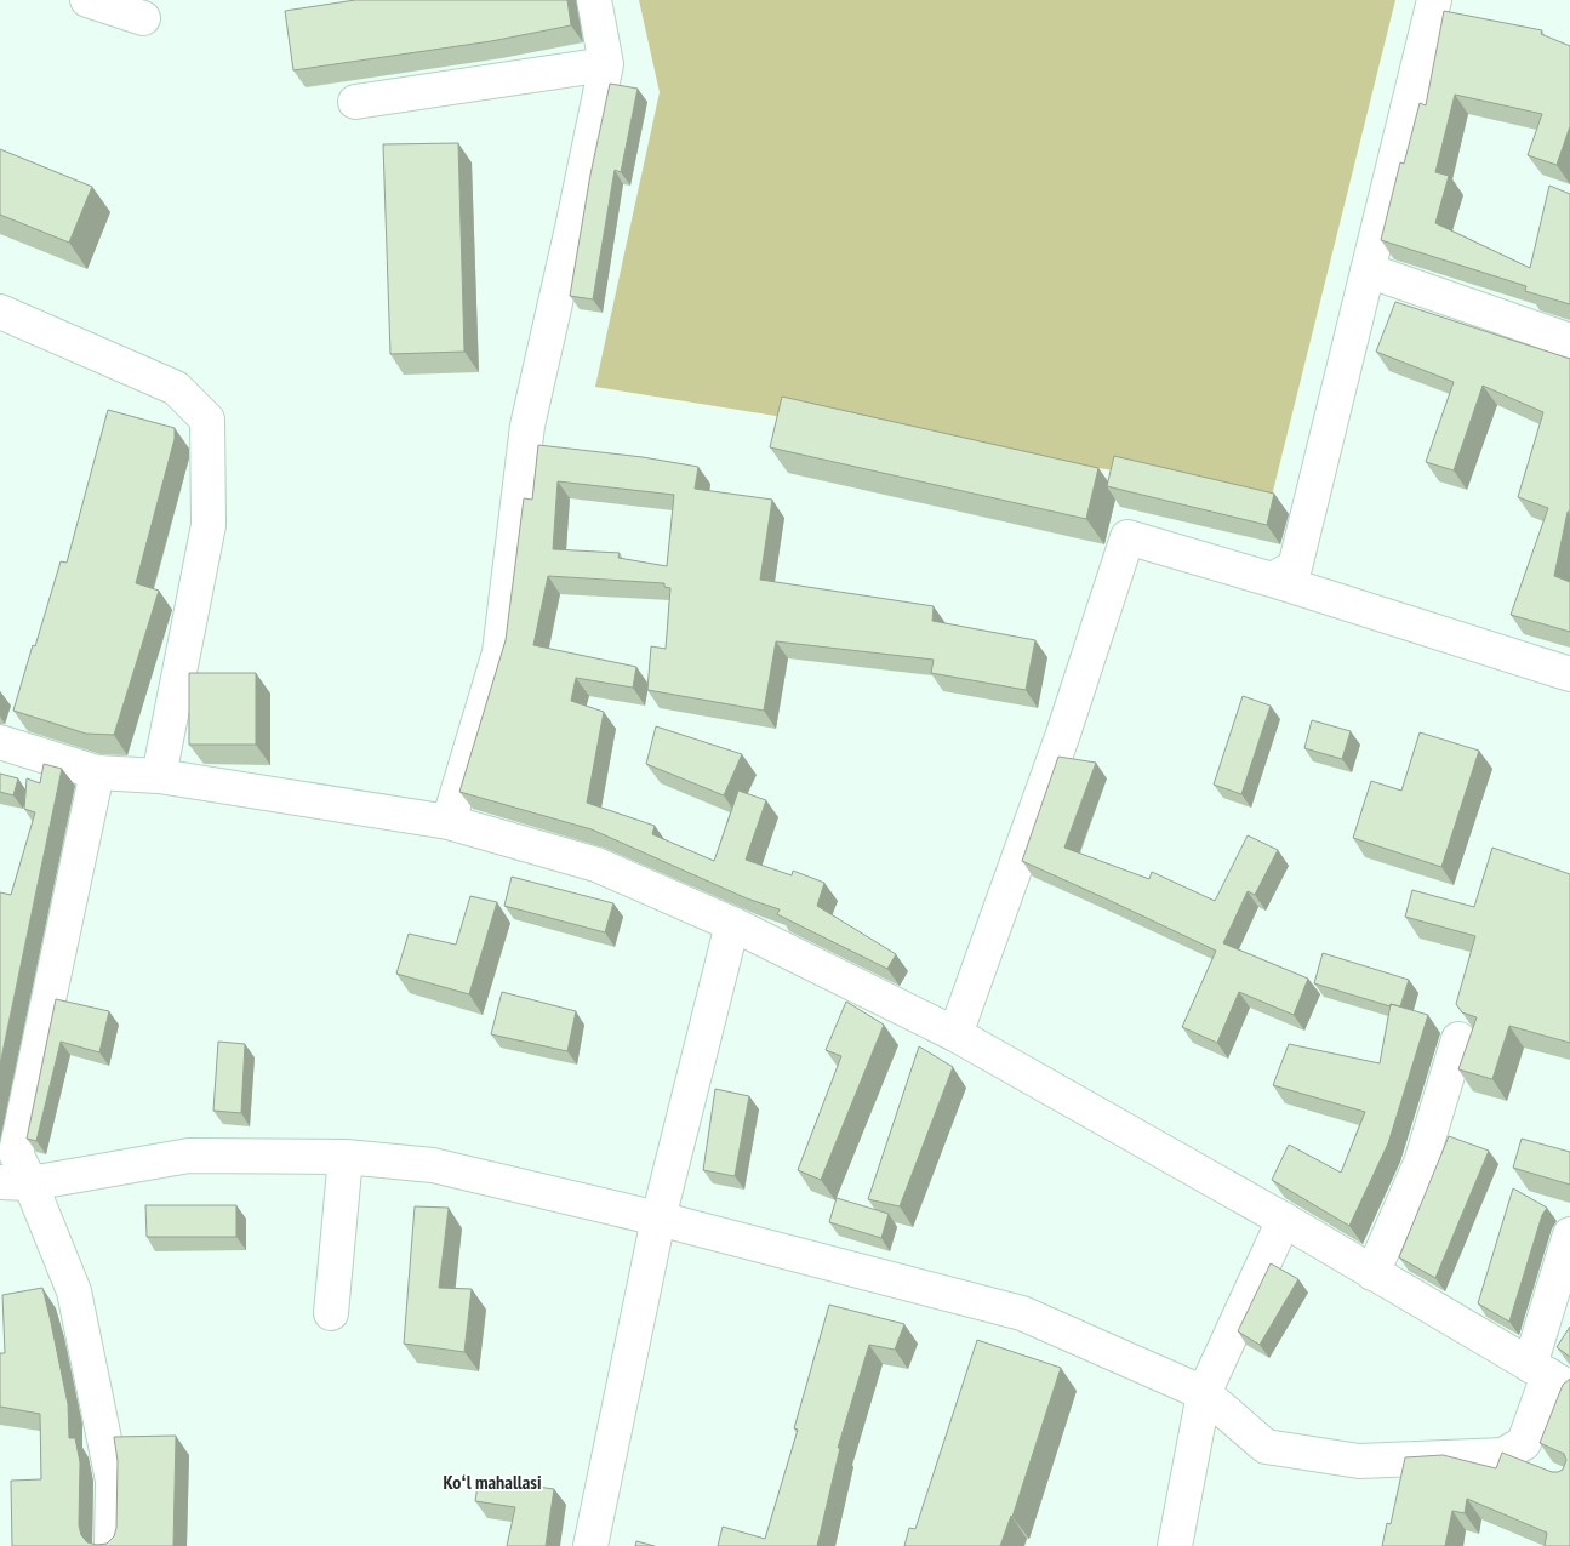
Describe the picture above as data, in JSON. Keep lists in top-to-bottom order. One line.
{"districts":["Koʻl mahallasi"]}
